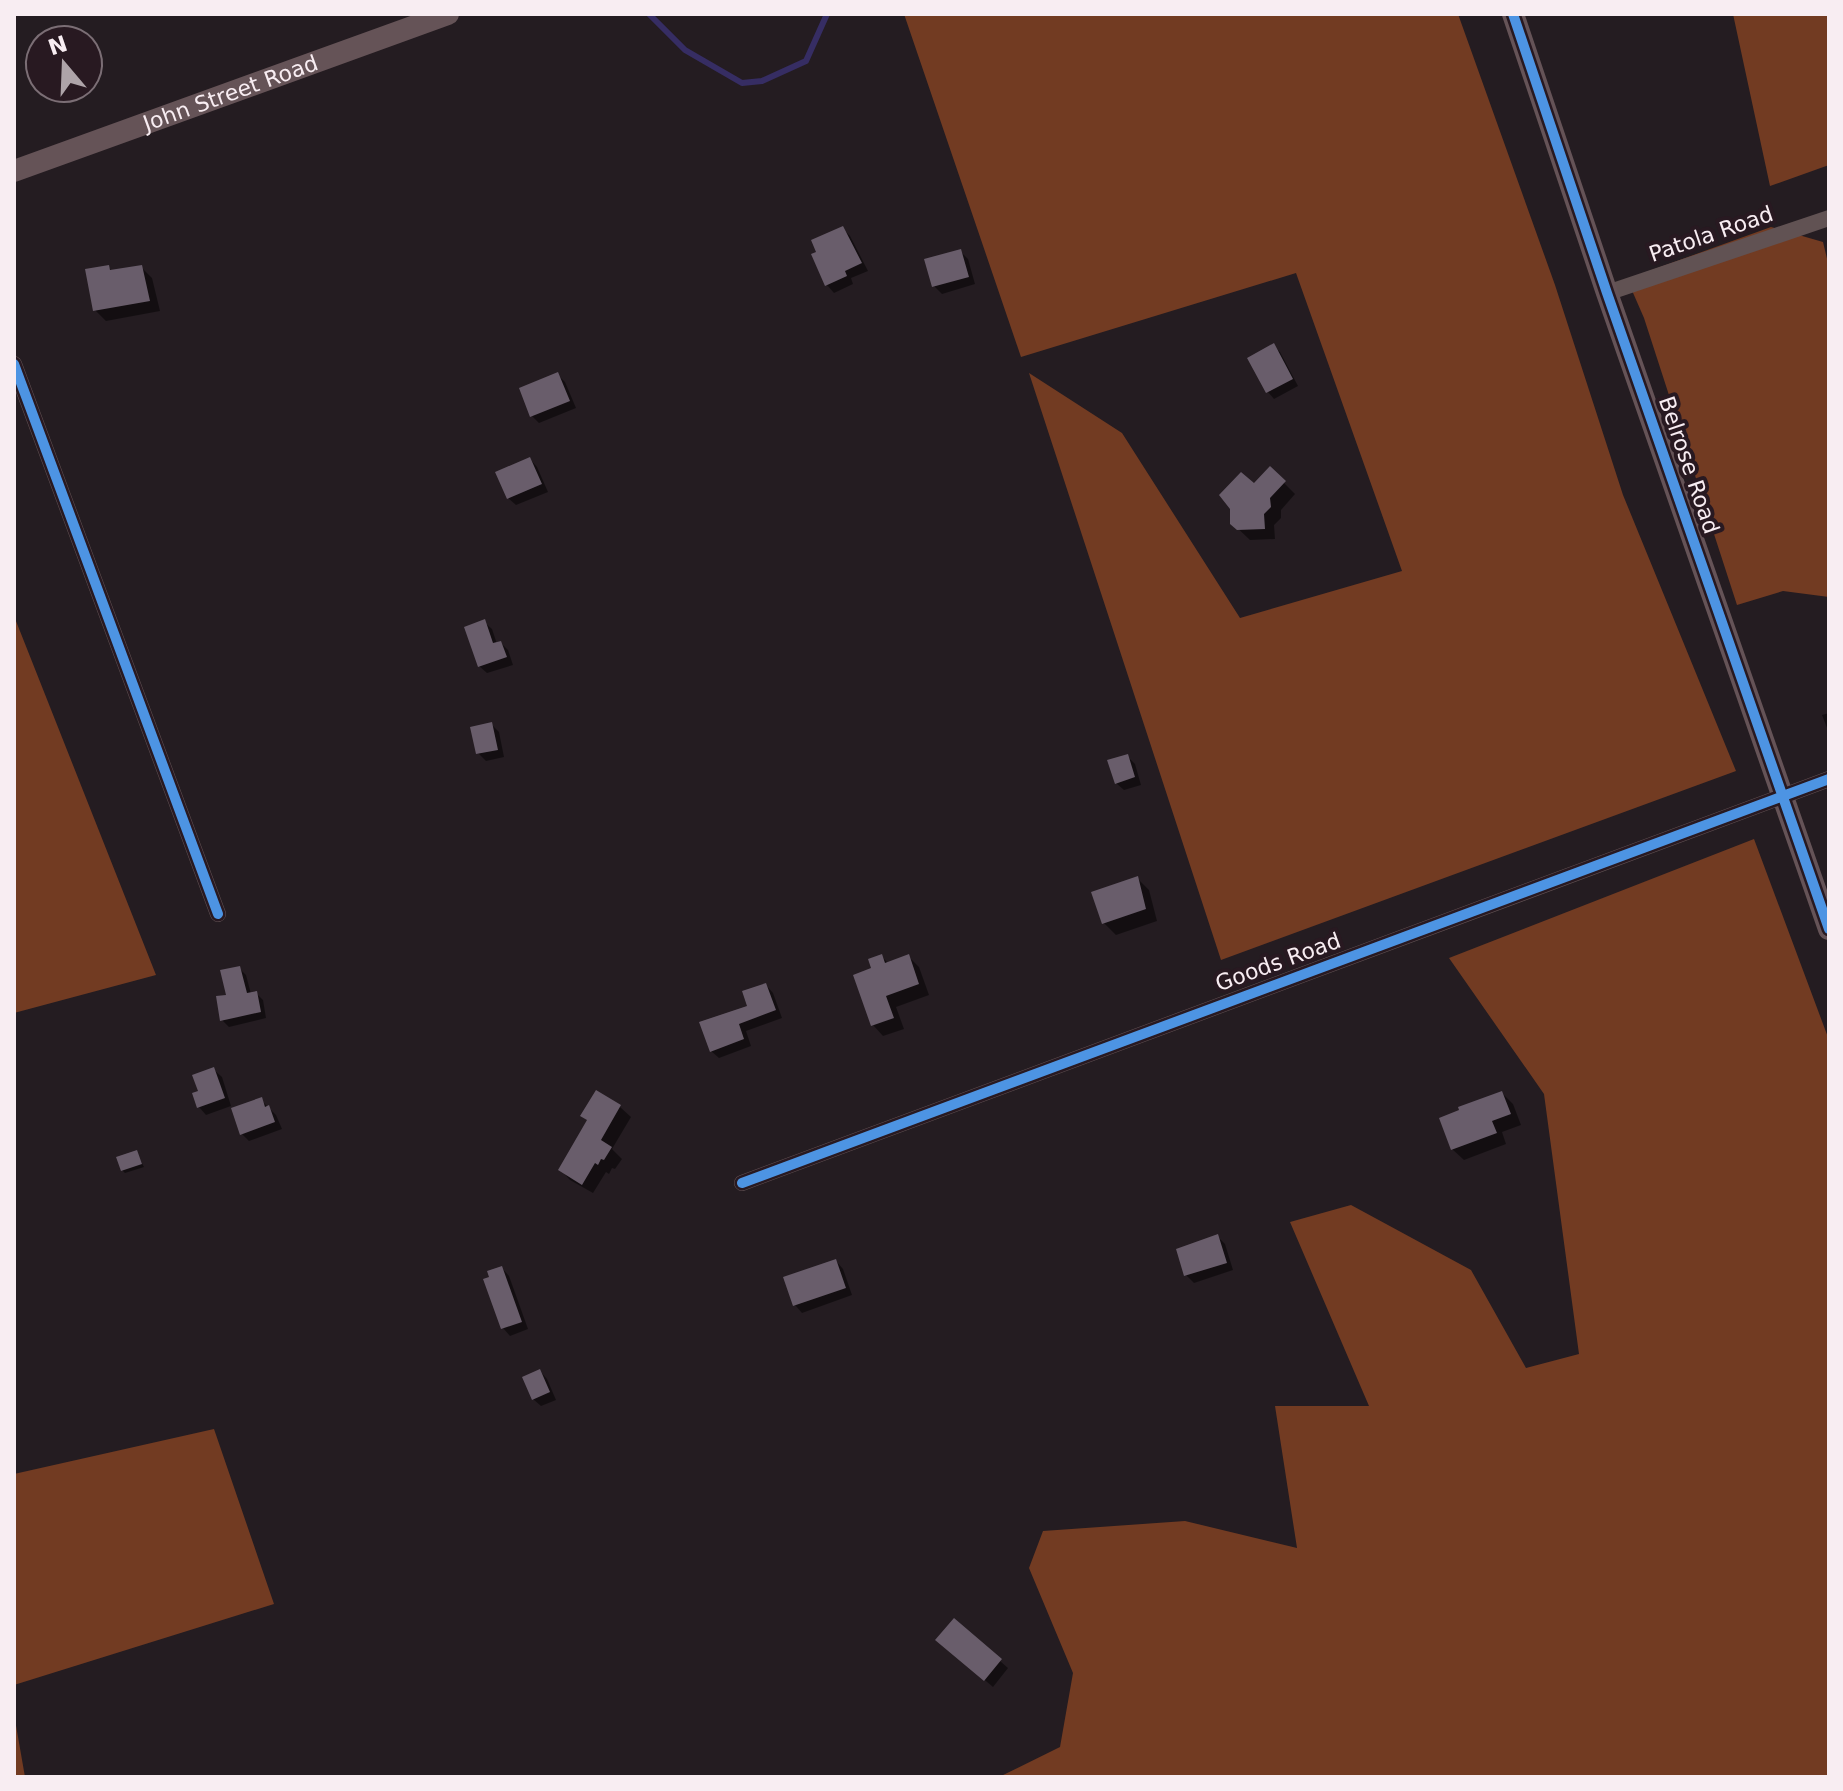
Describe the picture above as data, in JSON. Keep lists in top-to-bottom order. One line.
{"streets":{"street":["John Street Road","Patola Road","Belrose Road","Goods Road"]},"crossings":[["Patola Road","Belrose Road"],["Belrose Road","Goods Road"]],"north":"top"}
